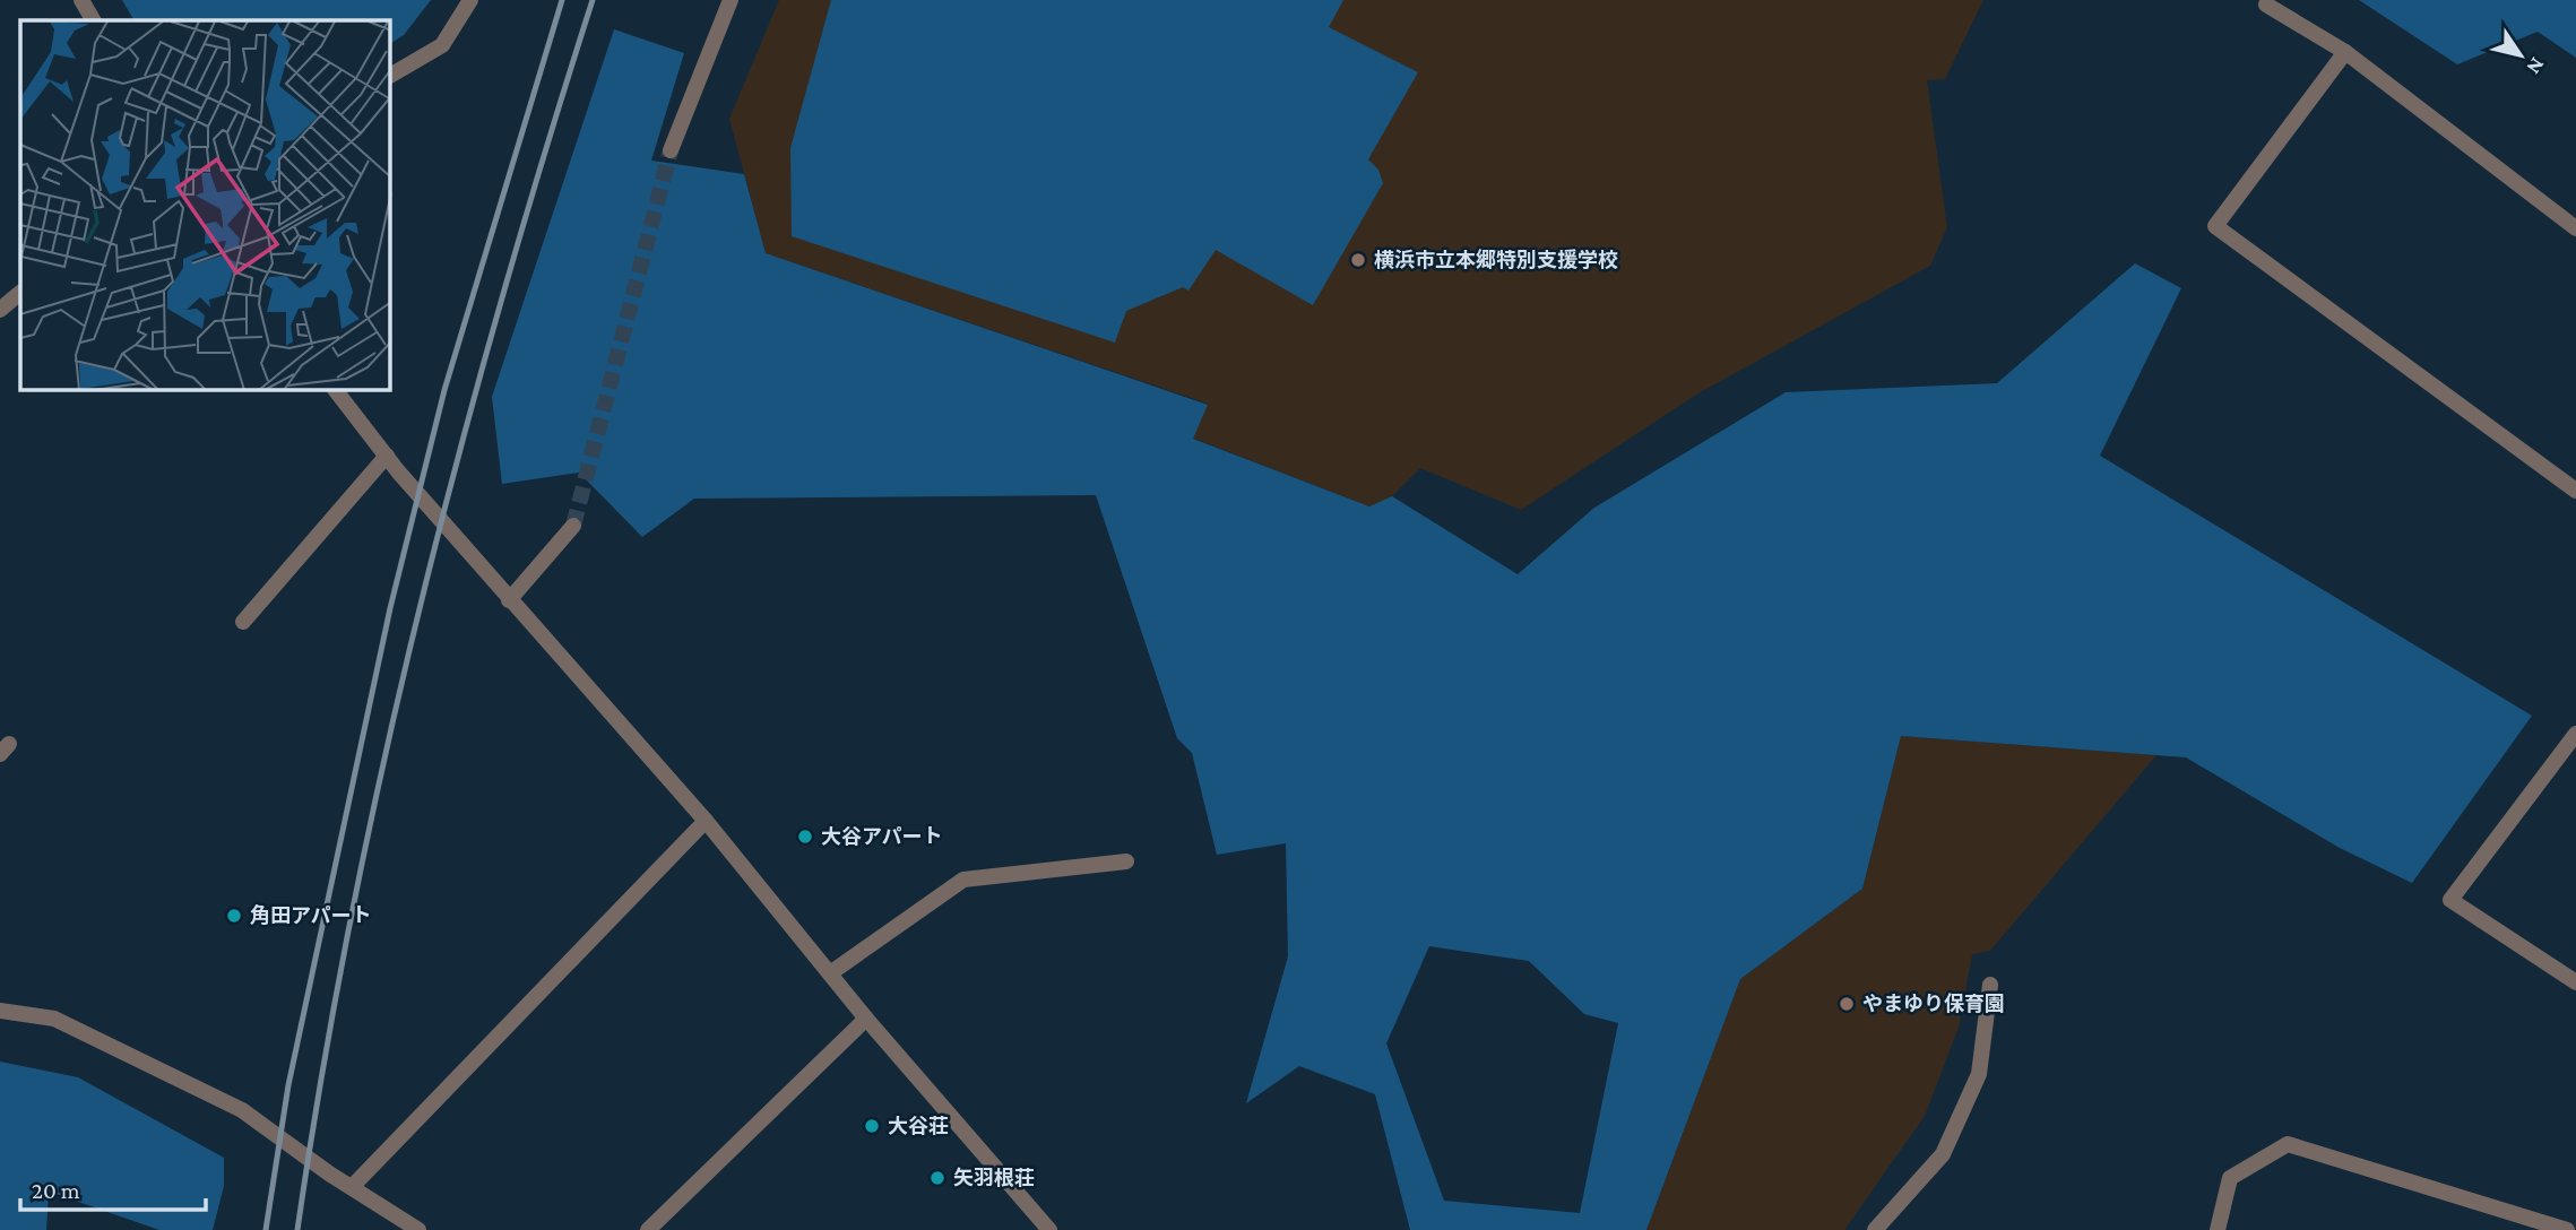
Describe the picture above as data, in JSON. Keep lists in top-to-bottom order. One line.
{"places":["横浜市立本郷特別支援学校","大谷アパート","角田アパート","やまゆり保育園","大谷荘","矢羽根荘"],"scale_bar":"20 m","north":"bottom right"}
